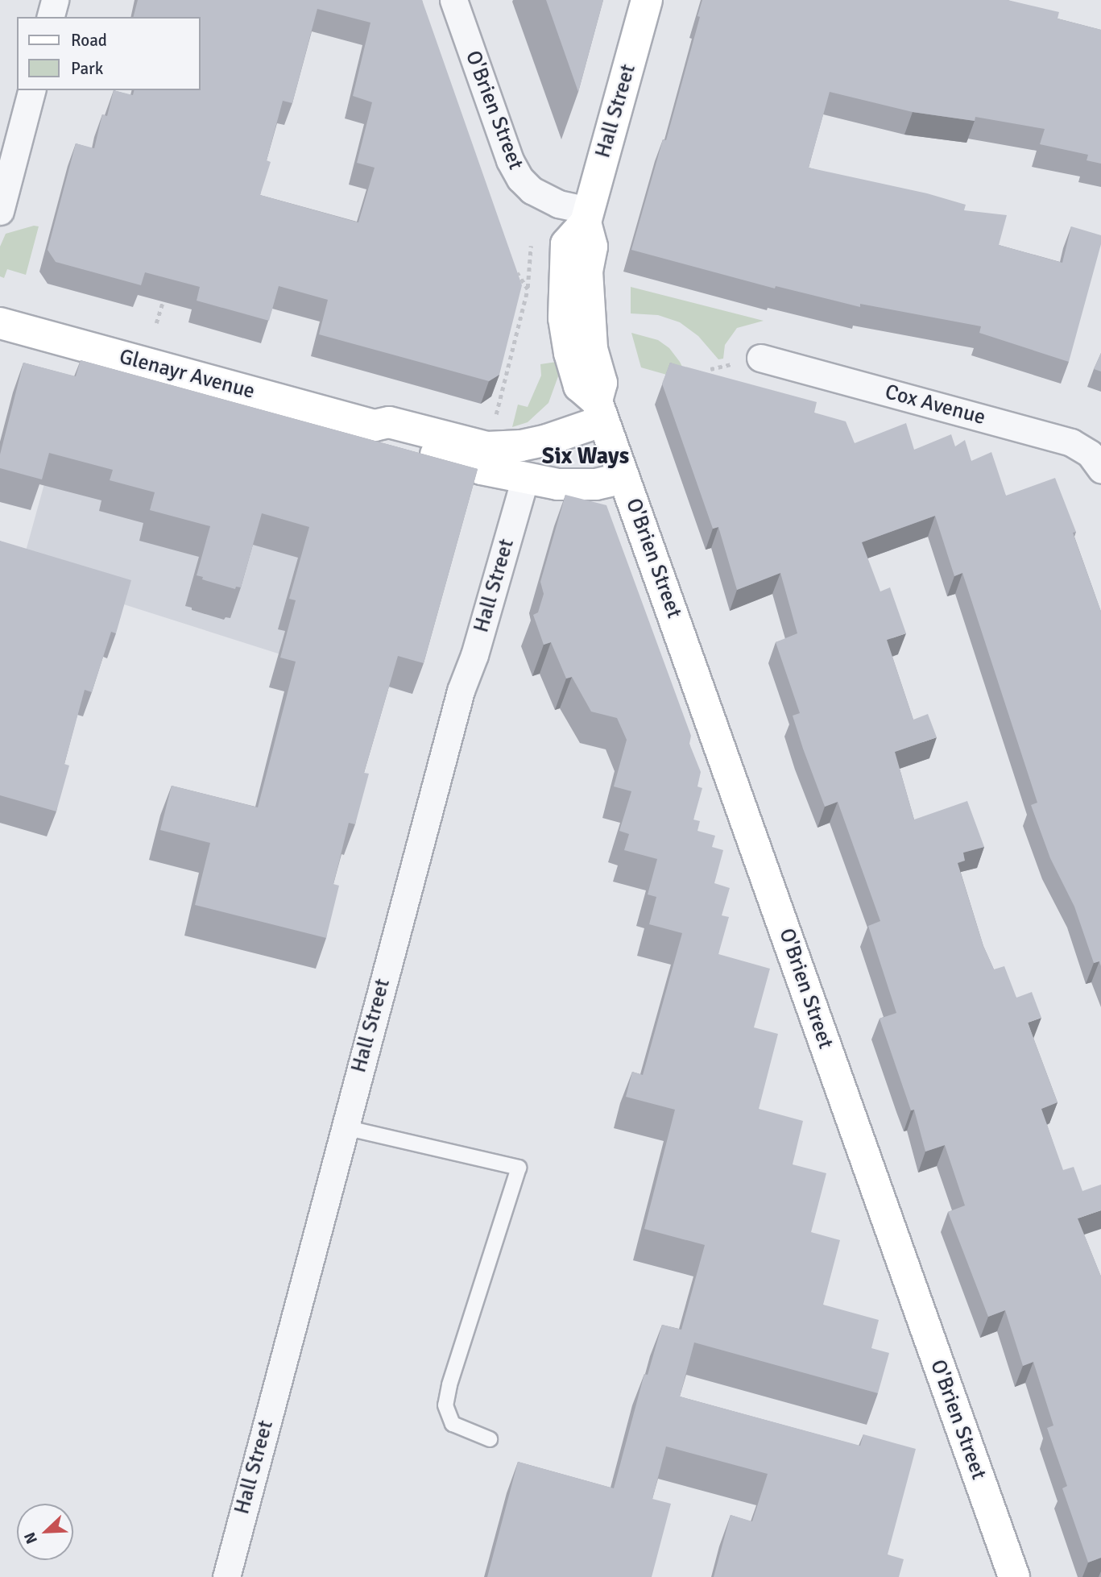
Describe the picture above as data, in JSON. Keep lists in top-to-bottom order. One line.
{"streets":{"street":["O'Brien Street","Hall Street","Glenayr Avenue","Cox Avenue"]},"crossings":[["O'Brien Street","Hall Street"],["O'Brien Street","Glenayr Avenue"],["Hall Street","Glenayr Avenue"]],"districts":["Six Ways"],"legend":["Road","Park"],"north":"bottom left"}
